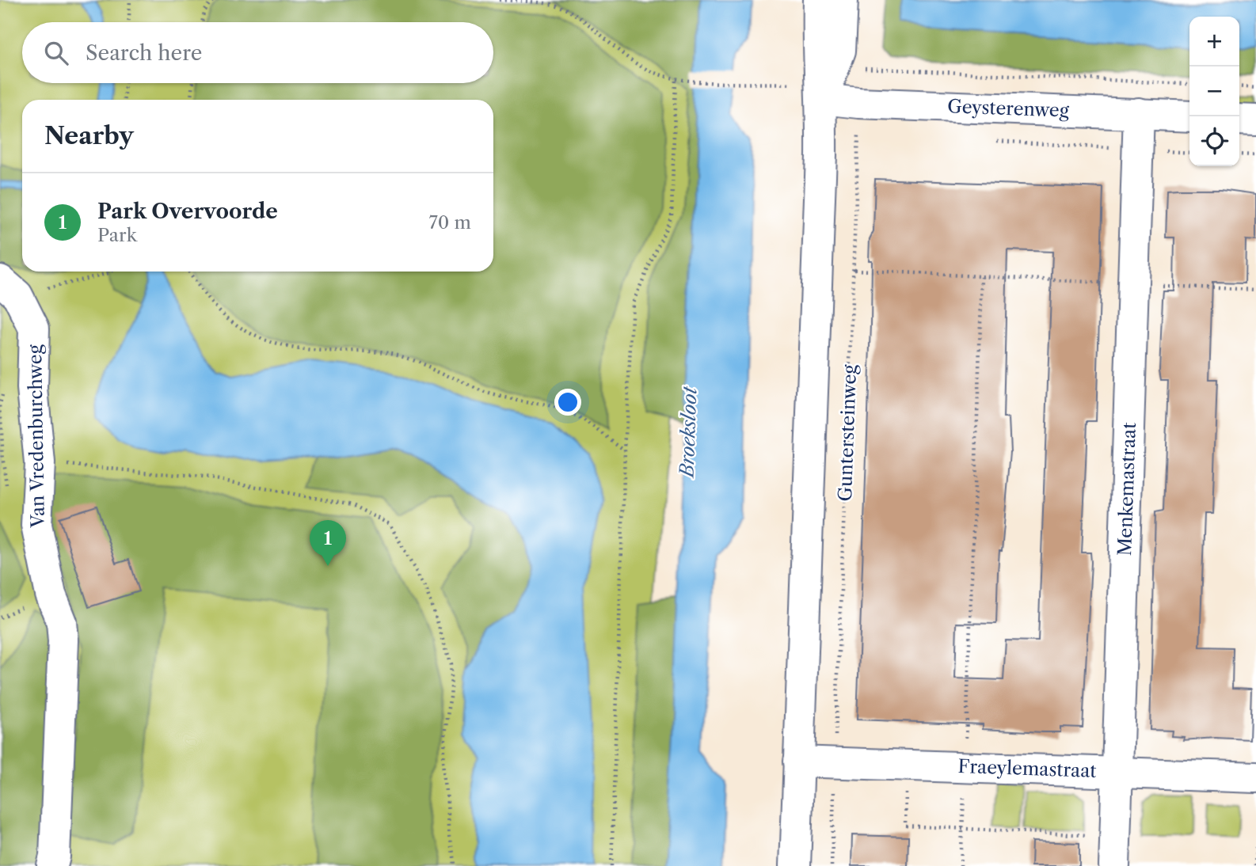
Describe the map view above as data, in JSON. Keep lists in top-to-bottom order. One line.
{"streets":{"street":["Geysterenweg","Guntersteinweg","Van Vredenburchweg","Menkemastraat","Fraeylemastraat"]},"crossings":[["Geysterenweg","Guntersteinweg"],["Geysterenweg","Menkemastraat"],["Guntersteinweg","Fraeylemastraat"],["Menkemastraat","Fraeylemastraat"]],"water":["Broeksloot"],"page":{"map_buttons":["+","−"],"search":"Search here","heading":"Nearby","list":[{"mark":"1","name":"Park Overvoorde","note":"Park","value":"70 m"}],"pins":"1"}}
